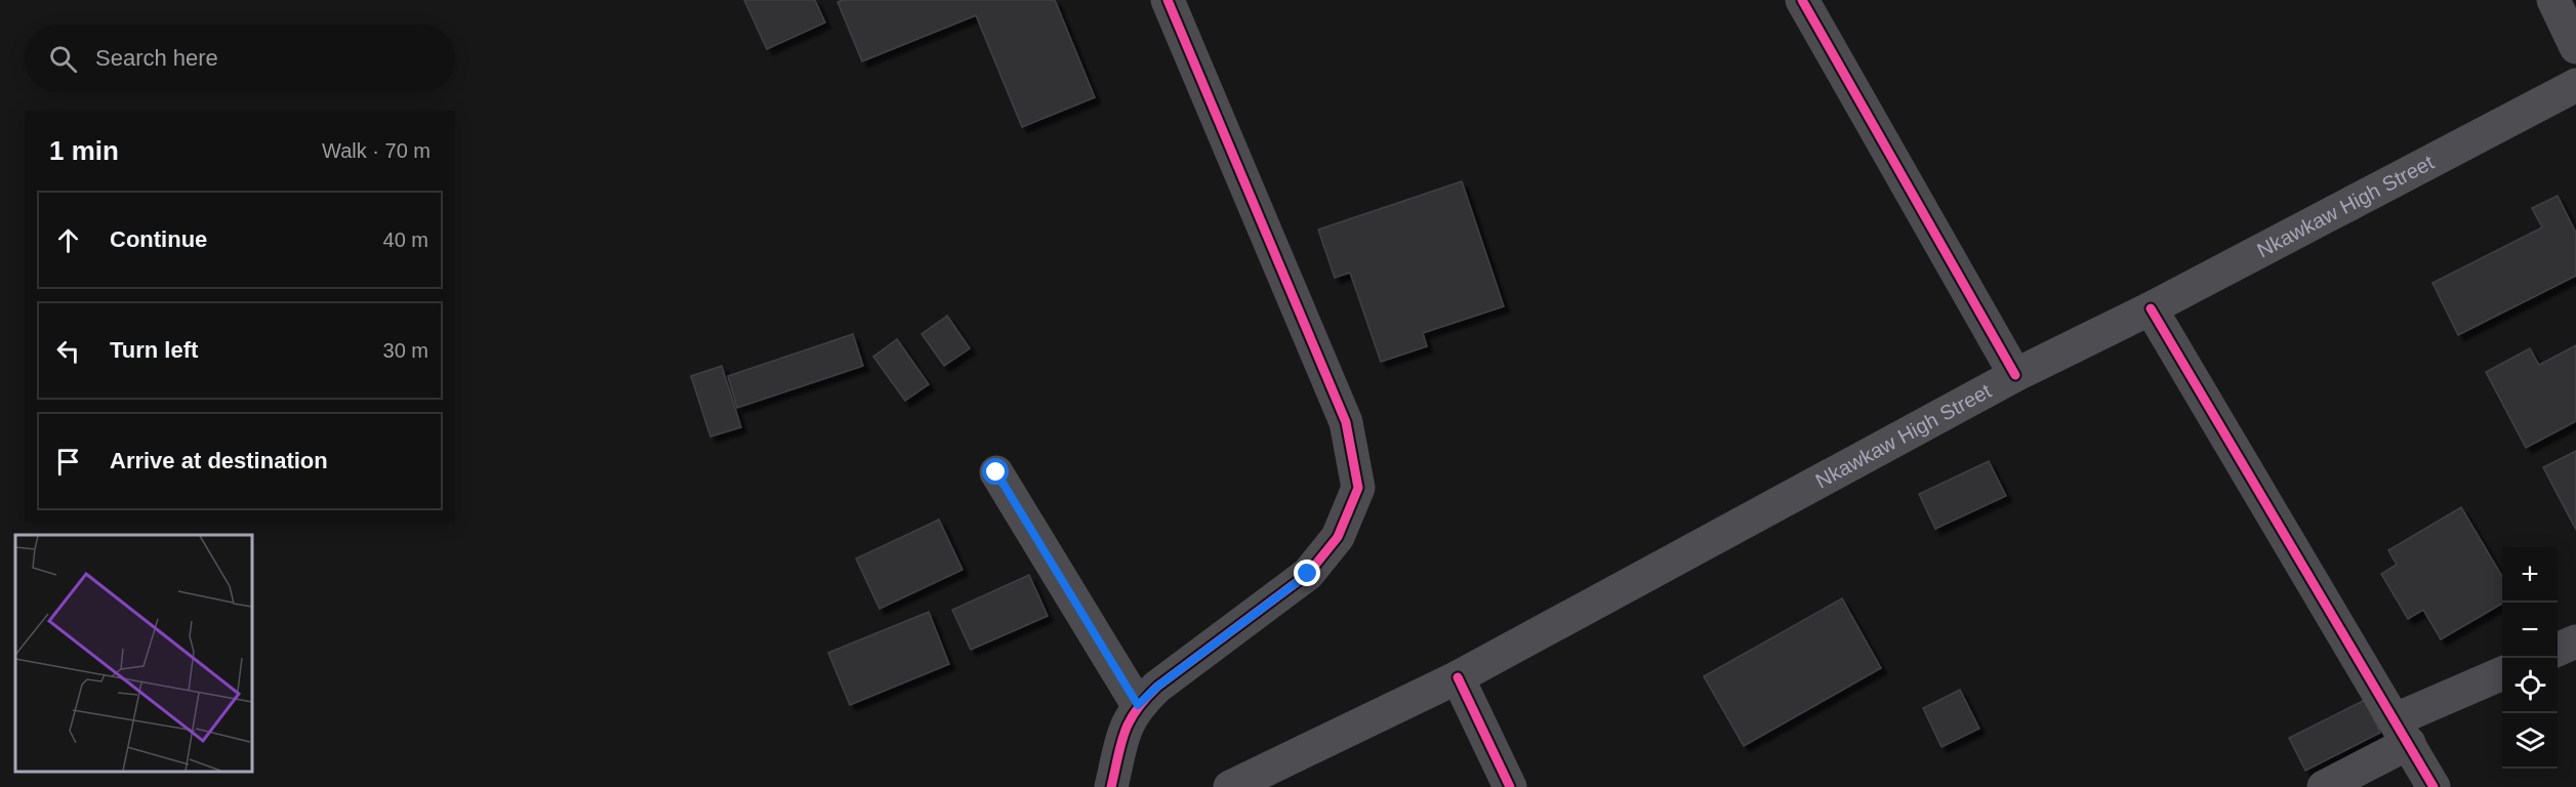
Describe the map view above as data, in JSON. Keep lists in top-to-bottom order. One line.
{"streets":{"main road":["Nkawkaw High Street"]},"page":{"search":"Search here","heading":["1 min","Walk · 70 m"],"list":[["Continue","40 m"],["Turn left","30 m"],"Arrive at destination"],"map_buttons":["+","−"]}}
